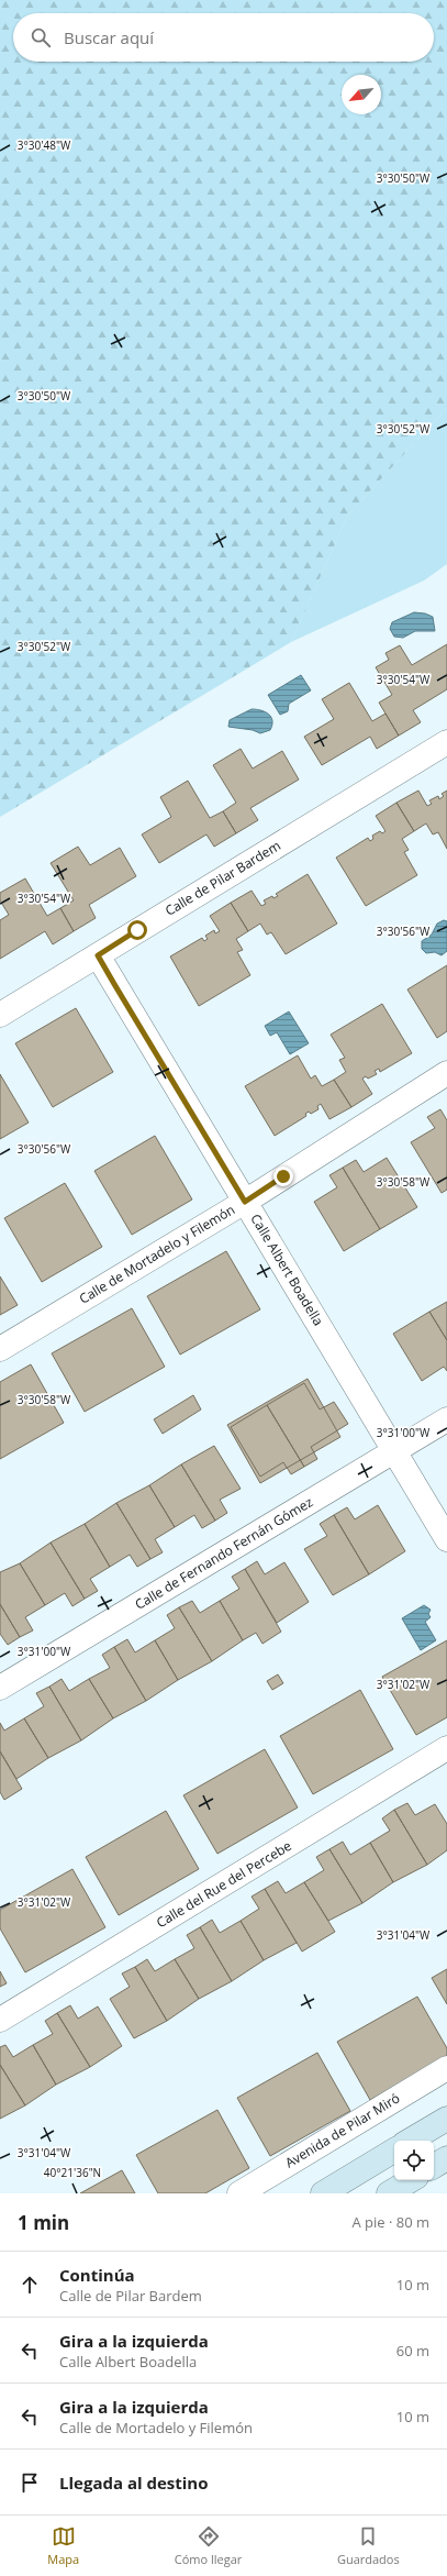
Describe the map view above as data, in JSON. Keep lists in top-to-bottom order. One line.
{"streets":{"street":["Calle de Pilar Bardem","Calle de Mortadelo y Filemón","Calle Albert Boadella","Calle de Fernando Fernán Gómez","Calle del Rue del Percebe","Avenida de Pilar Miró"]},"crossings":[["Calle de Pilar Bardem","Calle Albert Boadella"],["Calle de Mortadelo y Filemón","Calle Albert Boadella"],["Calle Albert Boadella","Calle de Fernando Fernán Gómez"]],"north":"bottom left","page":{"search":"Buscar aquí","heading":["1 min","A pie · 80 m"],"list":[["Continúa","Calle de Pilar Bardem","10 m"],["Gira a la izquierda","Calle Albert Boadella","60 m"],["Gira a la izquierda","Calle de Mortadelo y Filemón","10 m"],"Llegada al destino"],"nav":["Mapa","Cómo llegar","Guardados"]},"coordinates":["3°30'48\"W","3°30'50\"W","3°30'52\"W","3°30'54\"W","3°30'56\"W","3°30'58\"W","3°31'00\"W","3°31'02\"W","3°31'04\"W","40°21'36\"N"]}
